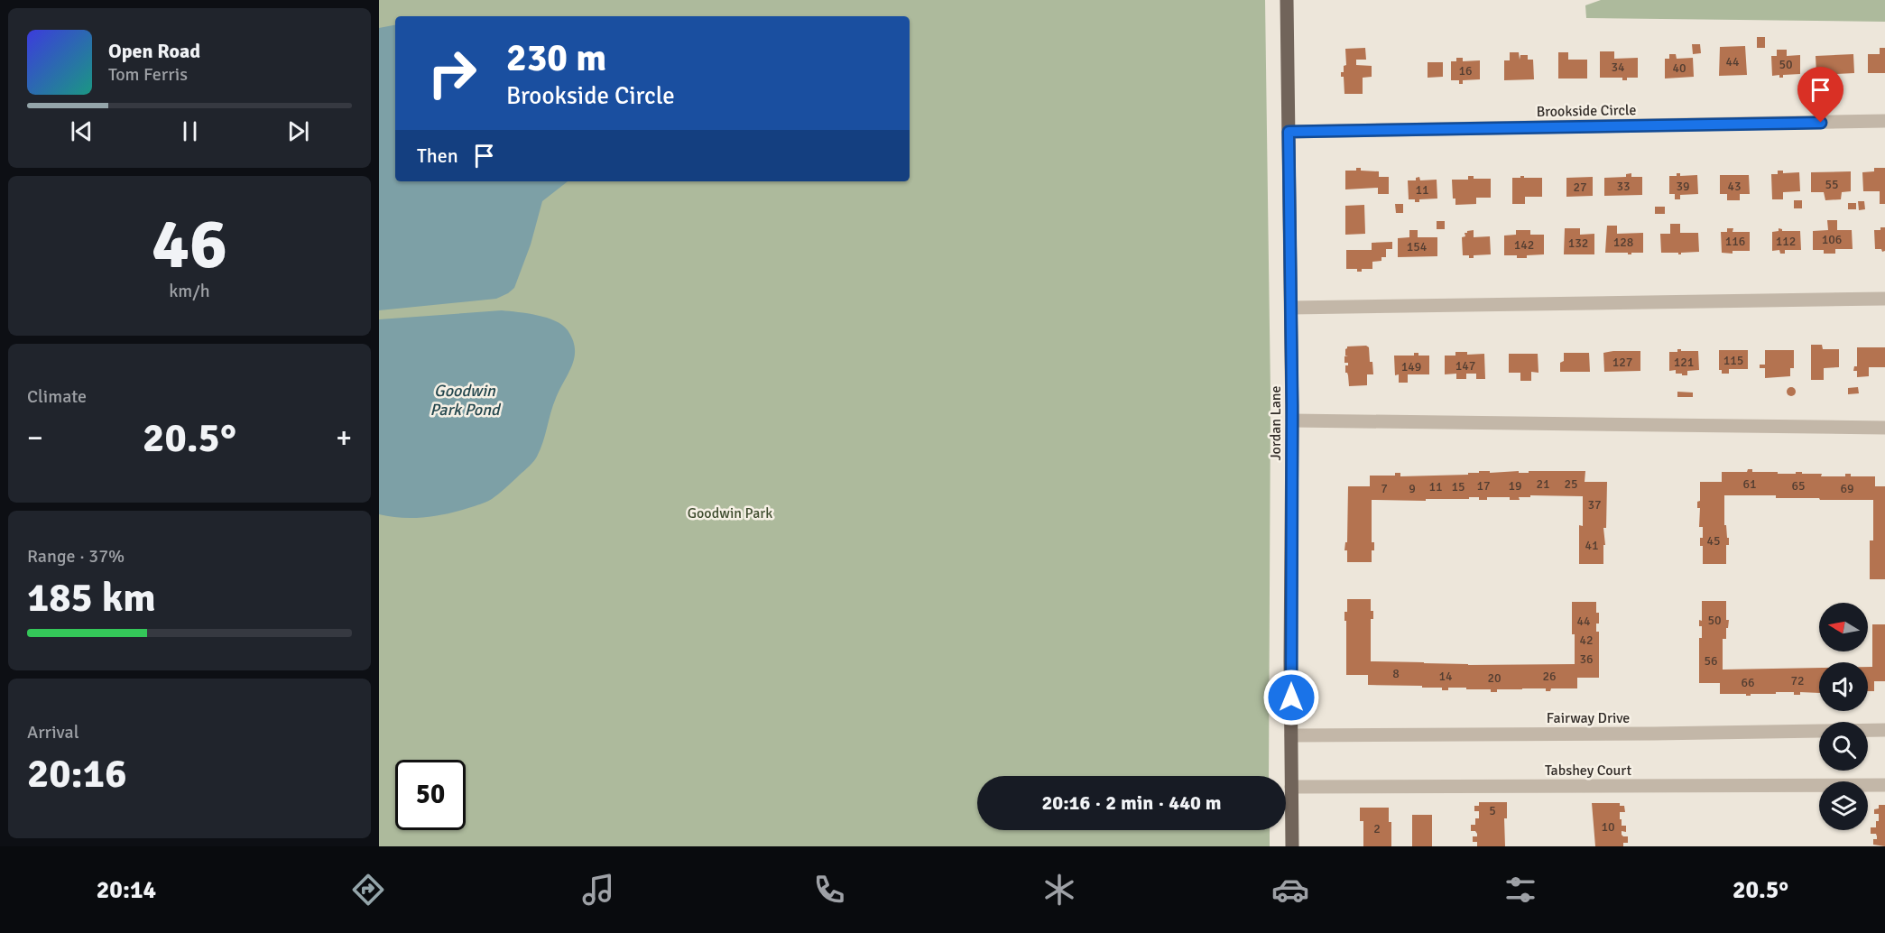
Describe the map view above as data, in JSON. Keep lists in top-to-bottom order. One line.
{"streets":{"main road":["Jordan Lane"],"street":["Brookside Circle","Fairway Drive","Tabshey Court"]},"crossings":[["Brookside Circle","Jordan Lane"],["Jordan Lane","Fairway Drive"],["Jordan Lane","Tabshey Court"]],"water":["Goodwin Park Pond"],"parks":["Goodwin Park"],"house_numbers":["44","50","34","40","16","55","33","39","43","27","11","106","116","112","128","132","142","154","115","127","121","147","149","21","25","61","17","19","65","11","15","7","9","69","37","45","41","50","44","42","36","56","8","14","26","20","72","66","5","10","2"],"north":"left","page":{"turn":["230 m","Brookside Circle"],"song":["Open Road","Tom Ferris"],"then":"Then","tile":[["46","km/h"],"Climate",["Range · 37%","185 km"],["Arrival","20:16"]],"heat":["−","20.5°","+"],"limit":"50","trip":"20:16 · 2 min · 440 m","tabs":["20:14","20.5°"]}}
